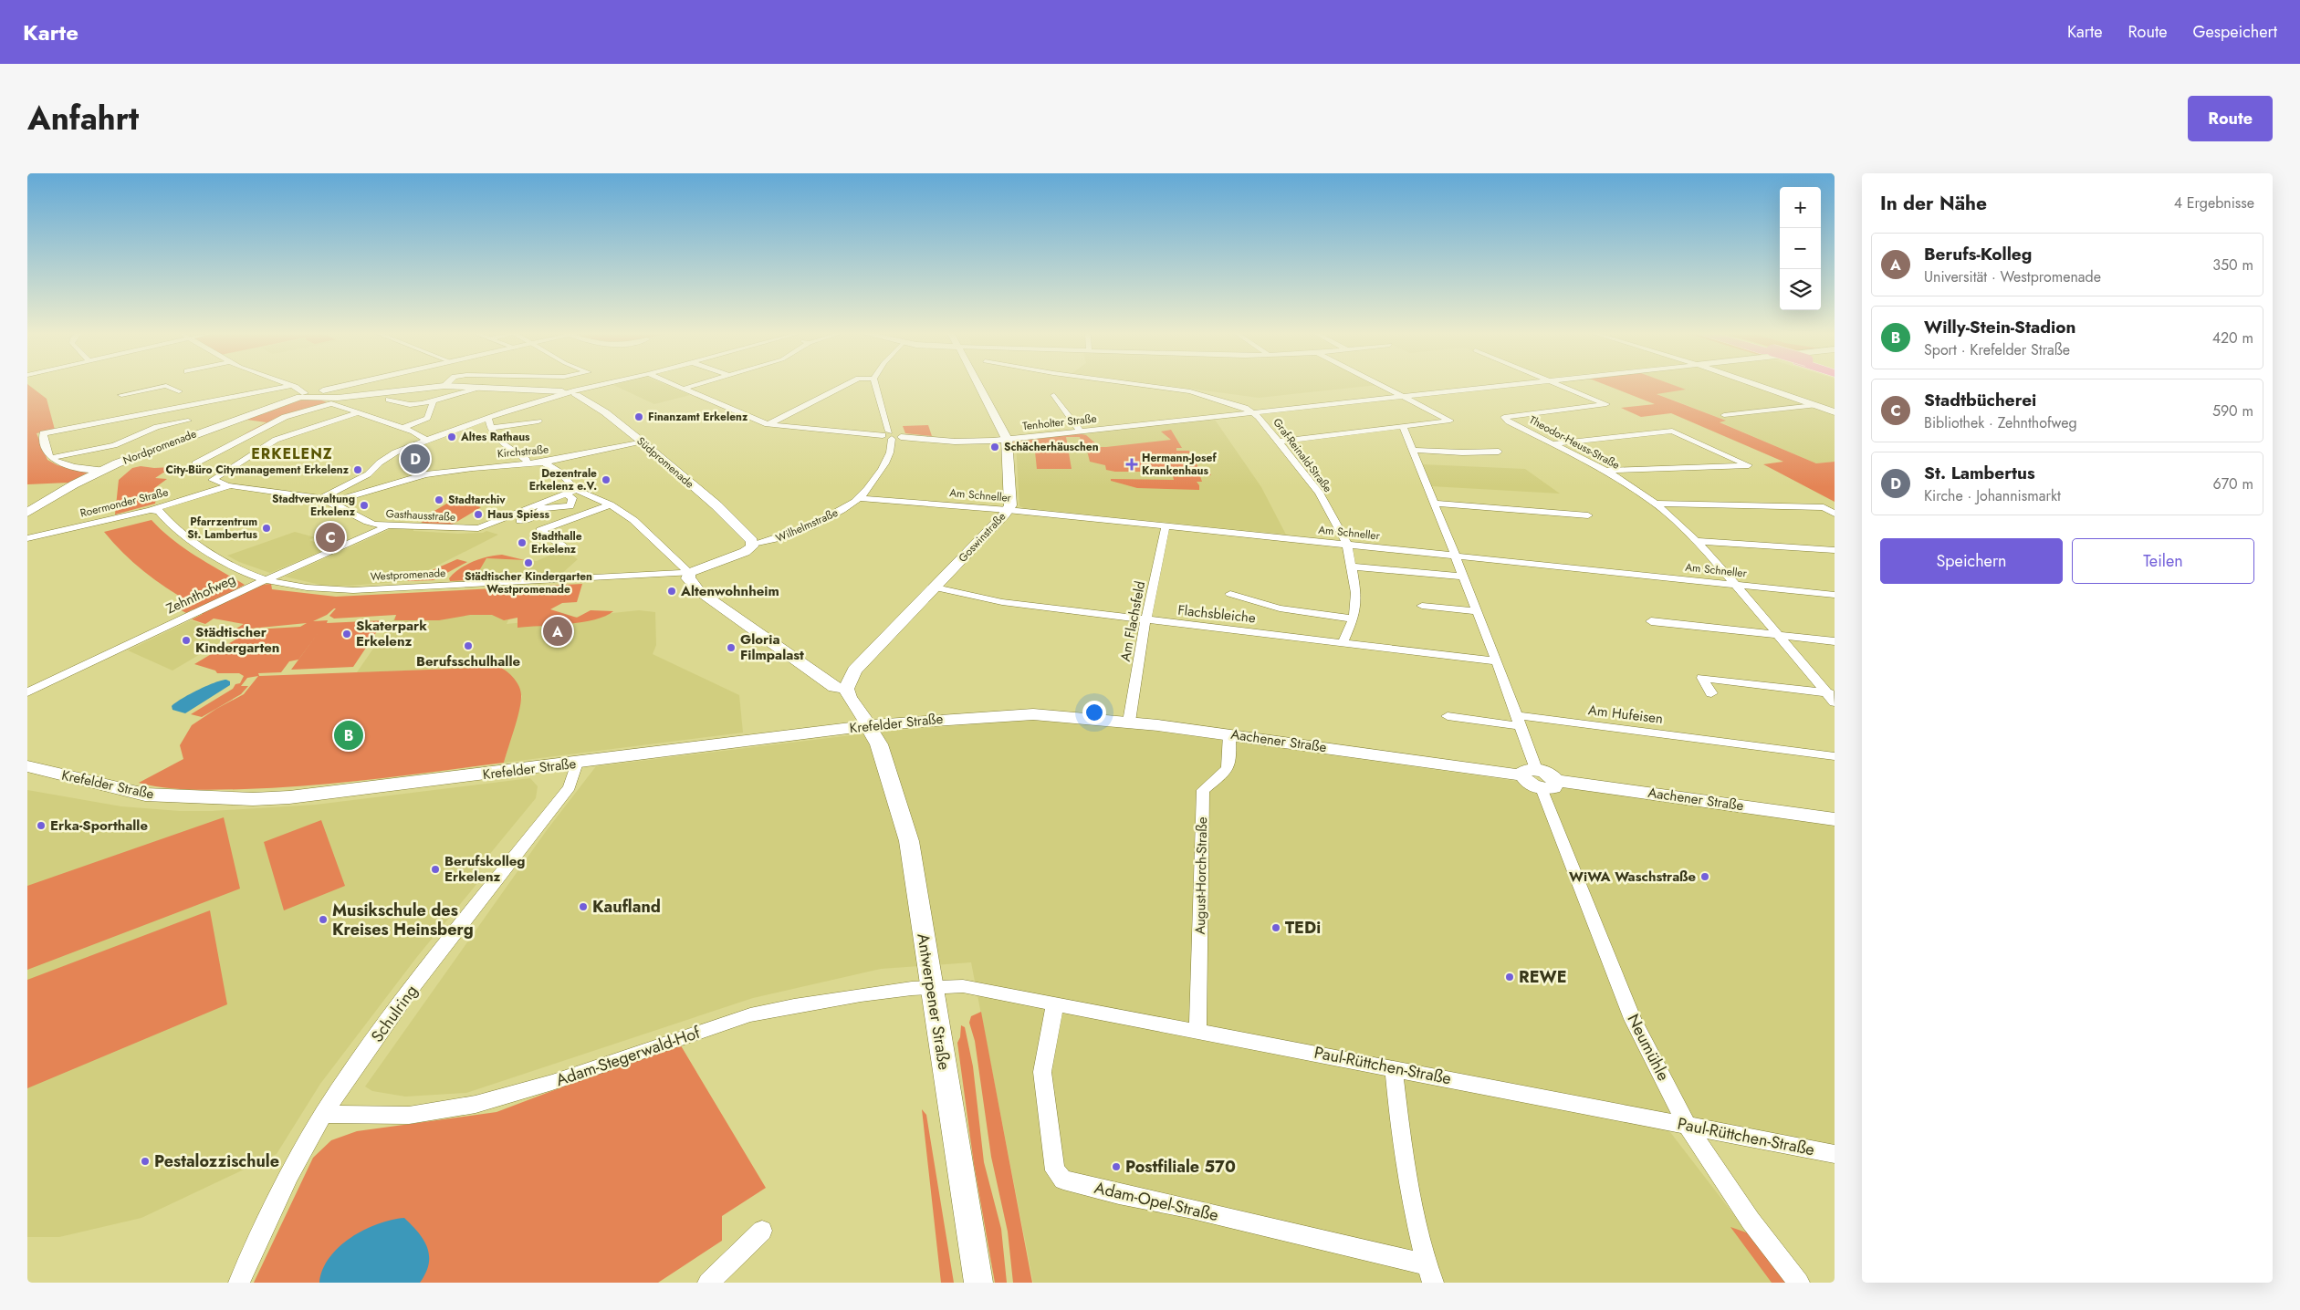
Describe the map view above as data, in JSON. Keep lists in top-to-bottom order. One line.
{"streets":{"main road":["Südpromenade","Wilhelmstraße","Goswinstraße","Krefelder Straße","Aachener Straße","Antwerpener Straße"],"street":["Tenholter Straße","Theodor-Heuss-Straße","Nordpromenade","Kirchstraße","Graf-Reinald-Straße","Am Schneller","Roermonder Straße","Gasthausstraße","Westpromenade","Zehnthofweg","Flachsbleiche","Am Flachsfeld","Am Hufeisen","August-Horch-Straße","Schulring","Neumühle","Adam-Stegerwald-Hof","Paul-Rüttchen-Straße","Adam-Opel-Straße"]},"crossings":[["Tenholter Straße","Graf-Reinald-Straße"],["Tenholter Straße","Wilhelmstraße"],["Tenholter Straße","Goswinstraße"],["Theodor-Heuss-Straße","Am Schneller"],["Kirchstraße","Südpromenade"],["Kirchstraße","Gasthausstraße"],["Graf-Reinald-Straße","Am Schneller"],["Graf-Reinald-Straße","Flachsbleiche"],["Südpromenade","Wilhelmstraße"],["Am Schneller","Wilhelmstraße"],["Am Schneller","Goswinstraße"],["Am Schneller","Am Flachsfeld"],["Roermonder Straße","Gasthausstraße"],["Roermonder Straße","Westpromenade"],["Gasthausstraße","Zehnthofweg"],["Wilhelmstraße","Westpromenade"],["Goswinstraße","Flachsbleiche"],["Westpromenade","Zehnthofweg"],["Flachsbleiche","Am Flachsfeld"],["Am Flachsfeld","Aachener Straße"],["Krefelder Straße","Aachener Straße"],["Krefelder Straße","Antwerpener Straße"],["Krefelder Straße","Schulring"],["Aachener Straße","August-Horch-Straße"],["Aachener Straße","Neumühle"],["August-Horch-Straße","Paul-Rüttchen-Straße"],["Antwerpener Straße","Adam-Stegerwald-Hof"],["Antwerpener Straße","Paul-Rüttchen-Straße"],["Schulring","Adam-Stegerwald-Hof"],["Neumühle","Paul-Rüttchen-Straße"],["Adam-Stegerwald-Hof","Paul-Rüttchen-Straße"],["Paul-Rüttchen-Straße","Adam-Opel-Straße"]],"districts":["ERKELENZ"],"places":{"other":["Finanzamt Erkelenz","Altes Rathaus","Schächerhäuschen","City-Büro Citymanagement Erkelenz","Dezentrale Erkelenz e.V.","Stadtarchiv","Stadtverwaltung Erkelenz","Haus Spiess","Pfarrzentrum St. Lambertus","Stadthalle Erkelenz","Städtischer Kindergarten Westpromenade","Altenwohnheim","Skaterpark Erkelenz","Städtischer Kindergarten","Berufsschulhalle","Gloria Filmpalast","Erka-Sporthalle","Berufskolleg Erkelenz","WiWA Waschstraße","Kaufland","Musikschule des Kreises Heinsberg","TEDi","REWE","Pestalozzischule","Postfiliale 570"],"health":["Hermann-Josef Krankenhaus"]},"page":{"header":"Karte","nav":["Karte","Route","Gespeichert"],"title":"Anfahrt","buttons":["Route",["Speichern","Teilen"]],"heading":["In der Nähe","4 Ergebnisse"],"map_buttons":["+","−"],"list":[{"mark":"A","name":"Berufs-Kolleg","note":"Universität · Westpromenade","value":"350 m"},{"mark":"B","name":"Willy-Stein-Stadion","note":"Sport · Krefelder Straße","value":"420 m"},{"mark":"C","name":"Stadtbücherei","note":"Bibliothek · Zehnthofweg","value":"590 m"},{"mark":"D","name":"St. Lambertus","note":"Kirche · Johannismarkt","value":"670 m"}],"pins":["D","C","A","B"]}}
